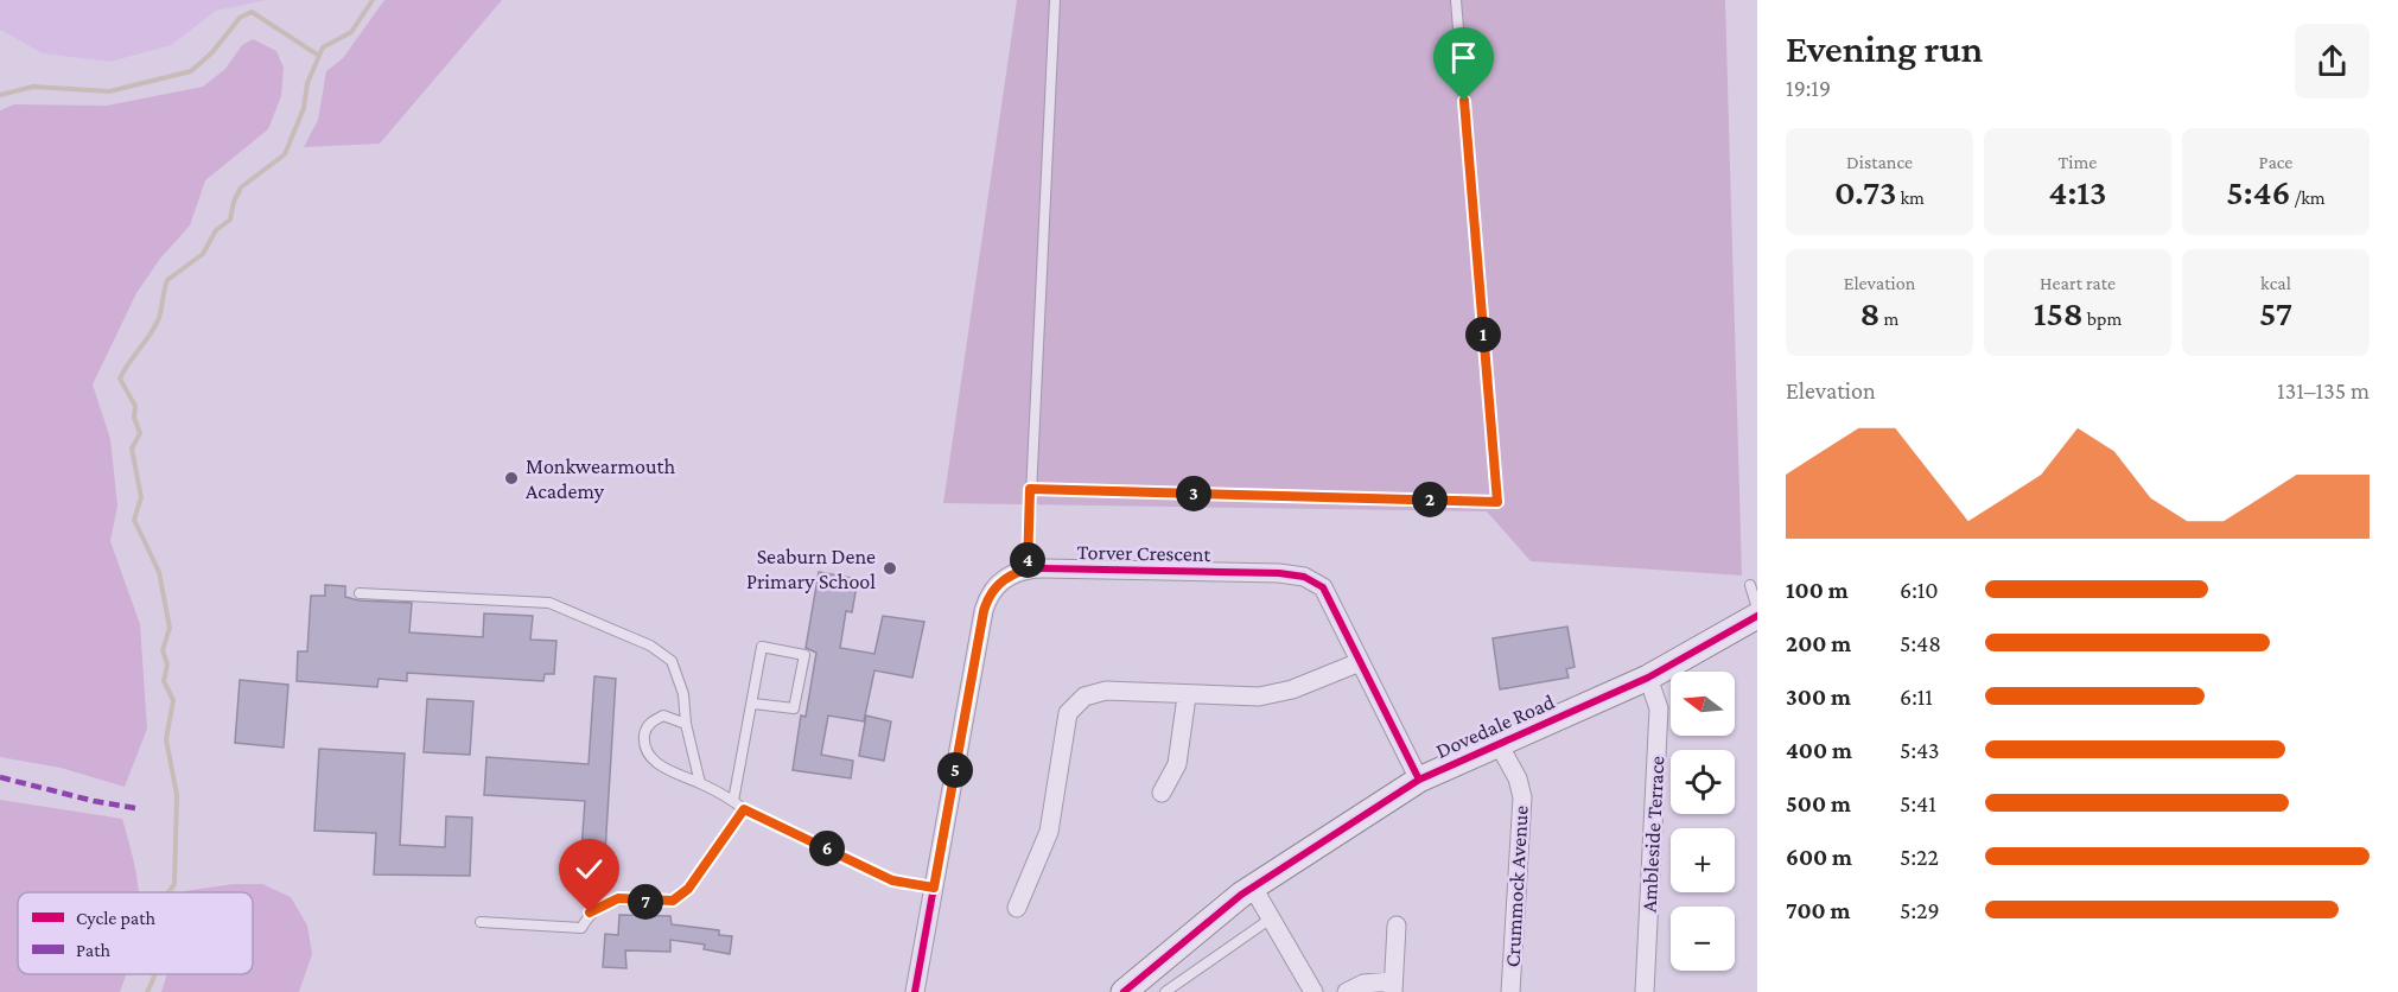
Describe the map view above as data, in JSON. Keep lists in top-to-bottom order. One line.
{"streets":{"street":["Torver Crescent","Dovedale Road","Ambleside Terrace","Crummock Avenue"]},"crossings":[["Torver Crescent","Dovedale Road"],["Dovedale Road","Ambleside Terrace"],["Dovedale Road","Crummock Avenue"]],"places":["Monkwearmouth Academy","Seaburn Dene Primary School"],"legend":["Cycle path","Path"],"north":"left","page":{"heading":["Evening run","19:19"],"stats":[["Distance","0.73 km"],["Time","4:13"],["Pace","5:46 /km"],["Elevation","8 m"],["Heart rate","158 bpm"],["kcal","57"]],"pins":["1","3","2","4","5","6","7"],"chart":["Elevation","131–135 m"],"list":[{"name":"100 m","note":"6:10"},{"name":"200 m","note":"5:48"},{"name":"300 m","note":"6:11"},{"name":"400 m","note":"5:43"},{"name":"500 m","note":"5:41"},{"name":"600 m","note":"5:22"},{"name":"700 m","note":"5:29"}],"map_buttons":["+","−"]}}
